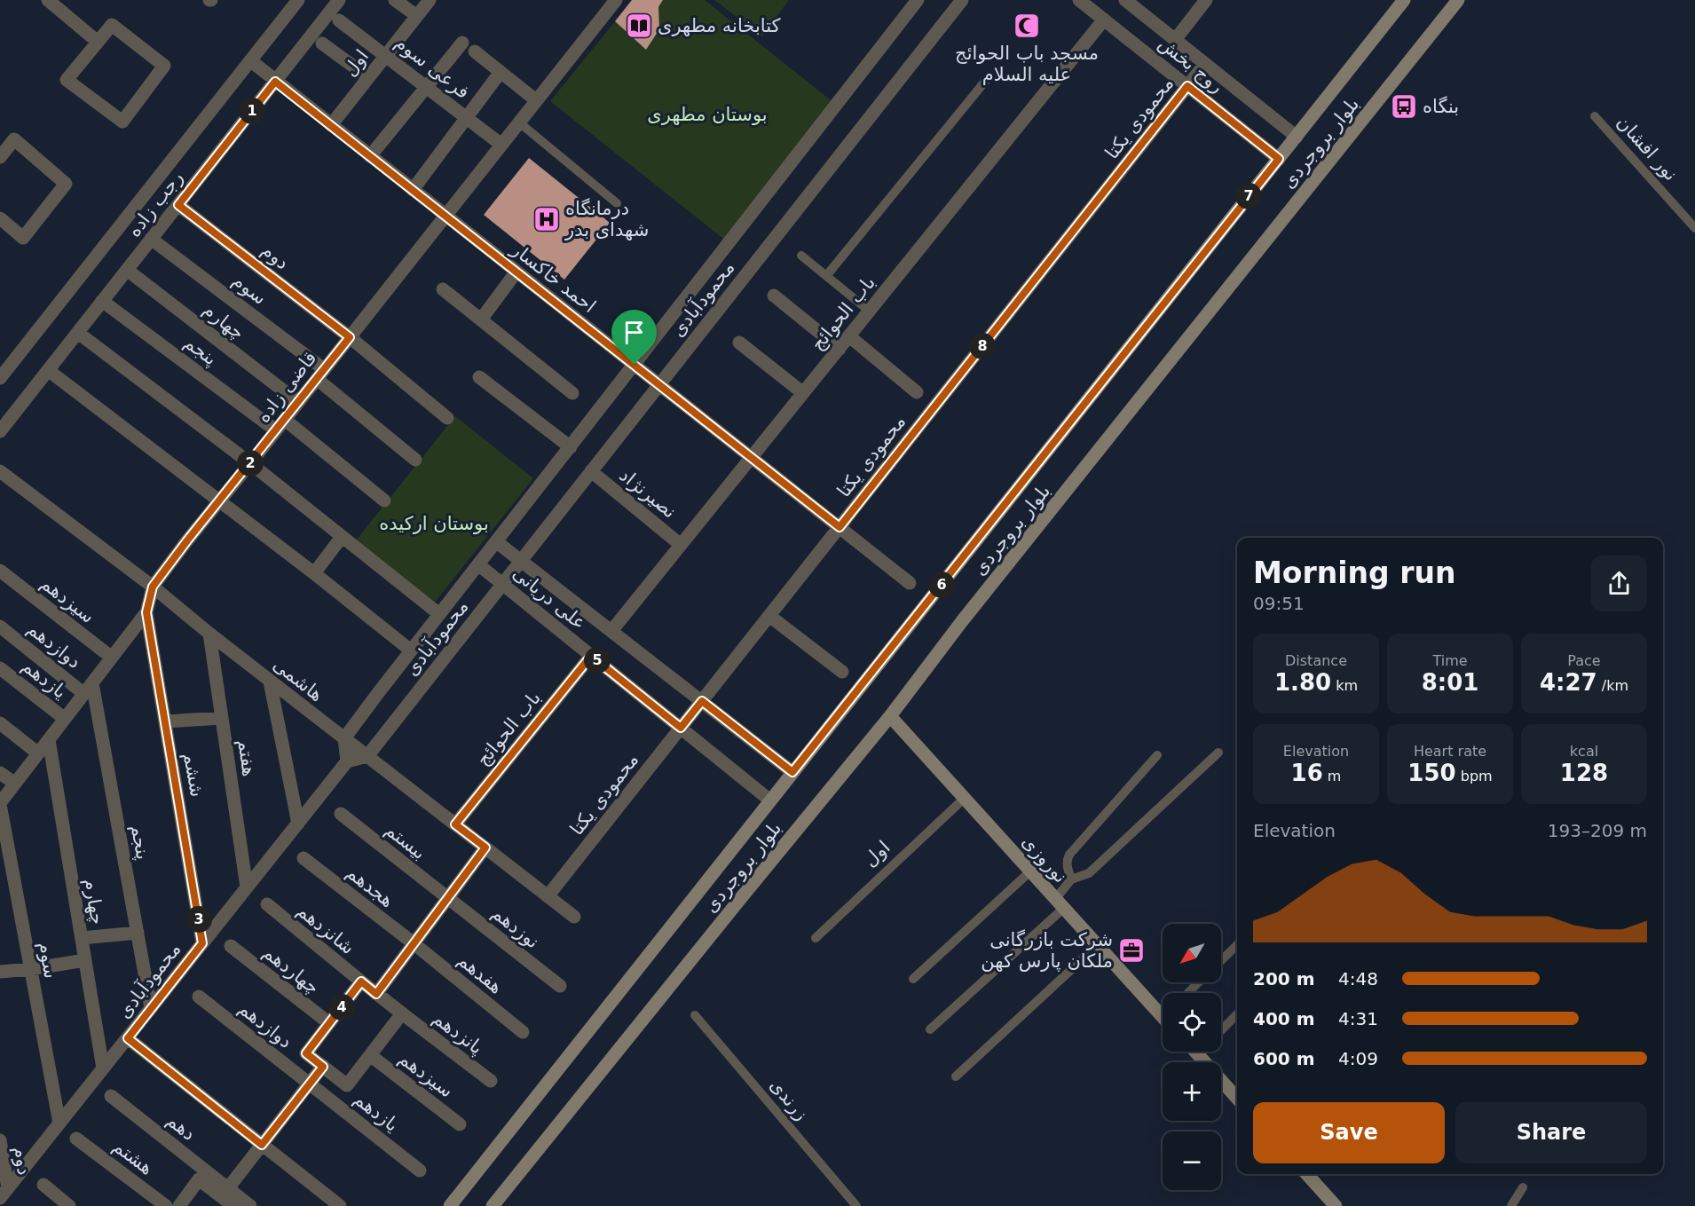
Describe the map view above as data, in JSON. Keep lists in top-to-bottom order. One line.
{"streets":{"main road":["بلوار بروجردی","نوروزی"],"street":["اول","روح بخش","فرعی سوم","محمودی یکتا","رجب زاده","دوم","احمد خاکسار","سوم","محمودآبادی","باب الحوائج","چهارم","پنجم","قاضی زاده","نصیرنژاد","علی دریانی","سیزدهم","دوازدهم","یازدهم","هاشمی","هفتم","ششم","بیستم","هجدهم","نوزدهم","شانزدهم","چهاردهم","هفدهم","پانزدهم","دهم","هشتم"],"lane":["نور افشان","زرندی"]},"crossings":[["اول","فرعی سوم"],["اول","احمد خاکسار"],["اول","نوروزی"],["روح بخش","محمودی یکتا"],["روح بخش","بلوار بروجردی"],["روح بخش","باب الحوائج"],["فرعی سوم","قاضی زاده"],["محمودی یکتا","احمد خاکسار"],["محمودی یکتا","علی دریانی"],["محمودی یکتا","هاشمی"],["بلوار بروجردی","علی دریانی"],["بلوار بروجردی","نوروزی"],["رجب زاده","دوم"],["رجب زاده","احمد خاکسار"],["رجب زاده","سوم"],["رجب زاده","چهارم"],["رجب زاده","پنجم"],["دوم","محمودآبادی"],["دوم","قاضی زاده"],["احمد خاکسار","محمودآبادی"],["احمد خاکسار","باب الحوائج"],["احمد خاکسار","قاضی زاده"],["سوم","محمودآبادی"],["سوم","قاضی زاده"],["محمودآبادی","چهارم"],["محمودآبادی","پنجم"],["محمودآبادی","نصیرنژاد"],["محمودآبادی","علی دریانی"],["محمودآبادی","هاشمی"],["محمودآبادی","هفتم"],["محمودآبادی","ششم"],["باب الحوائج","نصیرنژاد"],["باب الحوائج","علی دریانی"],["باب الحوائج","هاشمی"],["چهارم","قاضی زاده"],["پنجم","قاضی زاده"],["پنجم","دوازدهم"],["قاضی زاده","سیزدهم"],["قاضی زاده","دوازدهم"],["قاضی زاده","یازدهم"],["قاضی زاده","هاشمی"],["قاضی زاده","ششم"],["دوازدهم","یازدهم"],["هاشمی","هفتم"],["بیستم","نوزدهم"],["هجدهم","هفدهم"],["شانزدهم","پانزدهم"]],"parks":["بوستان مطهری","بوستان ارکیده"],"places":{"library":["کتابخانه مطهری"],"mosque":["مسجد باب الحوائج علیه السلام"],"bus stop":["بنگاه"],"hospital":["درمانگاه شهدای بدر"],"office":["شرکت بازرگانی ملکان پارس کهن"]},"north":"bottom left","page":{"pins":["1","7","8","2","6","5","3","4"],"heading":["Morning run","09:51"],"stats":[["Distance","1.80 km"],["Time","8:01"],["Pace","4:27 /km"],["Elevation","16 m"],["Heart rate","150 bpm"],["kcal","128"]],"chart":["Elevation","193–209 m"],"map_buttons":["+","−"],"list":[{"name":"200 m","note":"4:48"},{"name":"400 m","note":"4:31"},{"name":"600 m","note":"4:09"}],"buttons":["Save","Share"]}}
